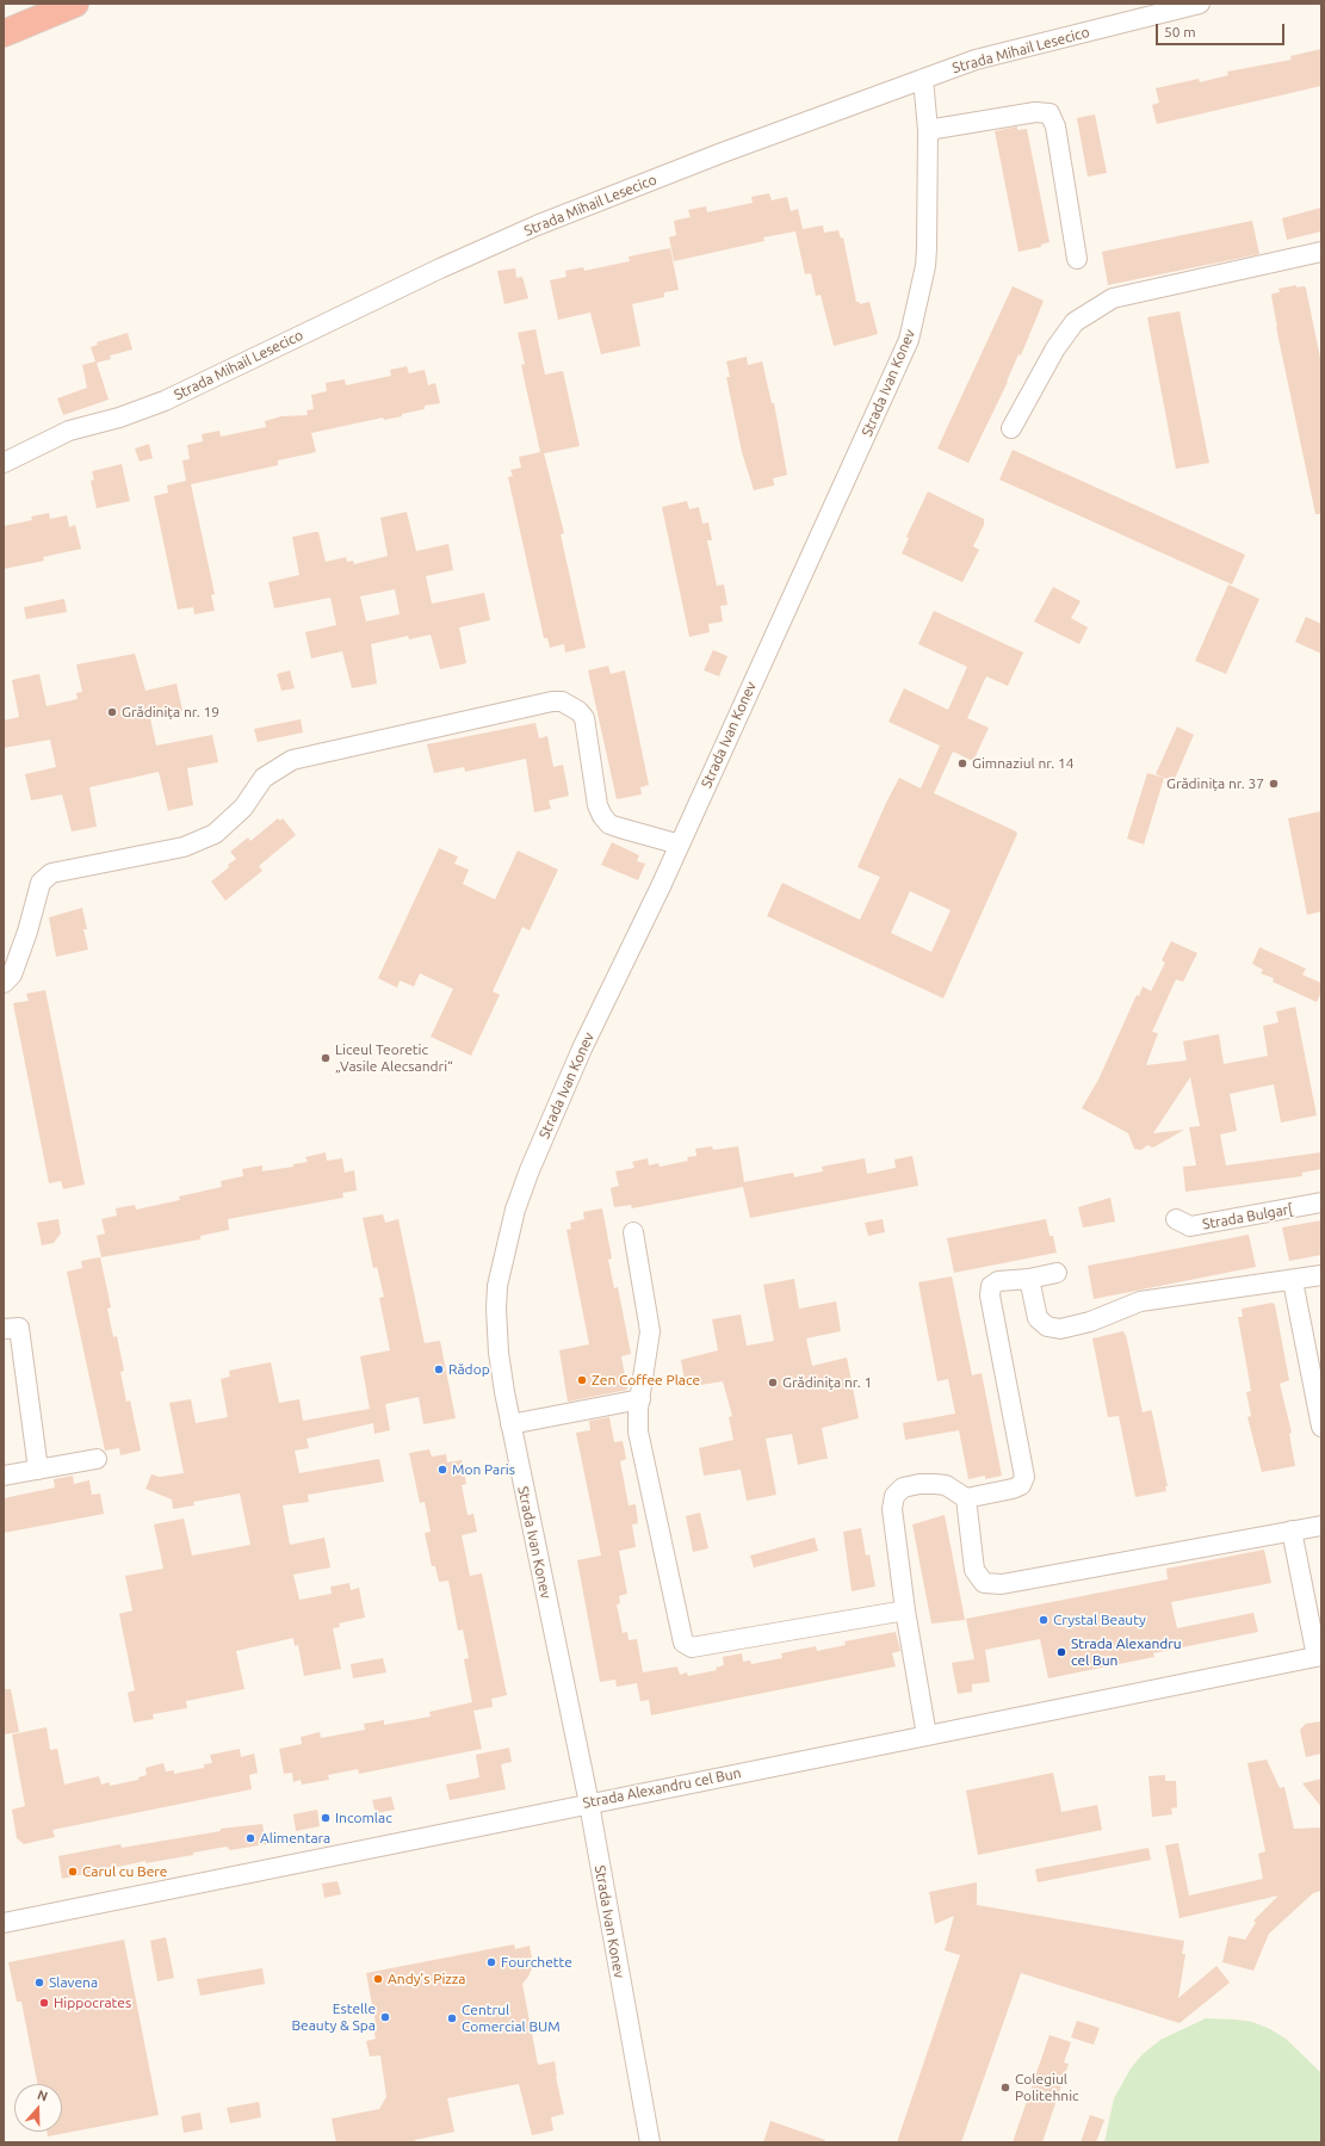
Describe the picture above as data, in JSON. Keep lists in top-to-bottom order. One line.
{"streets":{"street":["Strada Mihail Lesecico","Strada Ivan Konev","Strada Bulgar[","Strada Alexandru cel Bun"]},"crossings":[["Strada Mihail Lesecico","Strada Ivan Konev"],["Strada Ivan Konev","Strada Alexandru cel Bun"]],"places":["Grădinița nr. 19","Gimnaziul nr. 14","Grădinița nr. 37","Liceul Teoretic „Vasile Alecsandri“","Rădop","Zen Coffee Place","Grădinița nr. 1","Mon Paris","Crystal Beauty","Strada Alexandru cel Bun","Incomlac","Alimentara","Carul cu Bere","Fourchette","Andy’s Pizza","Slavena","Hippocrates","Estelle Beauty & Spa","Centrul Comercial BUM","Colegiul Politehnic"],"scale_bar":"50 m","north":"top"}
